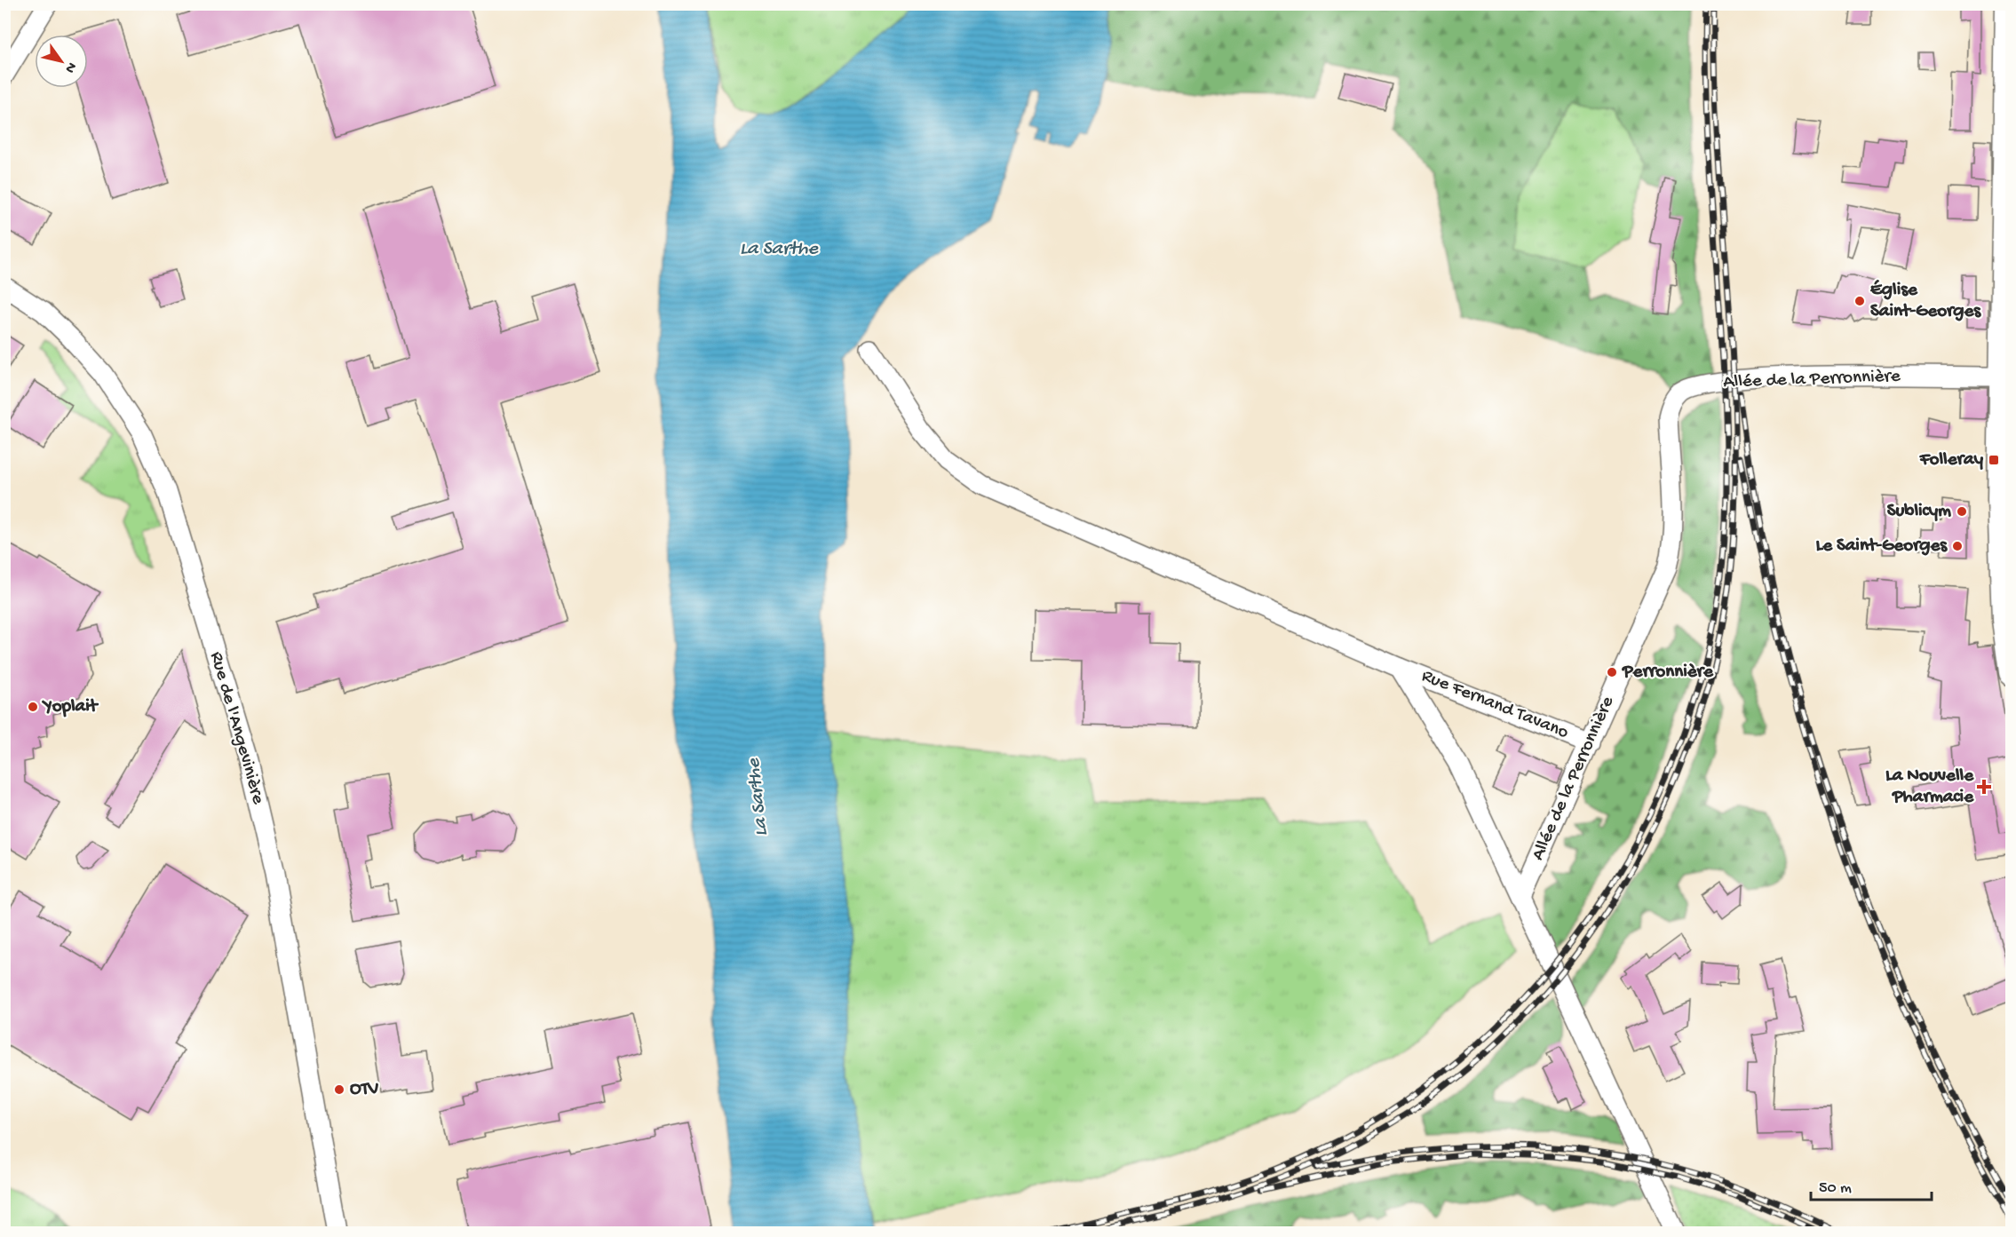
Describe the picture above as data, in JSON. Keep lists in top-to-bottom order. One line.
{"streets":{"street":["Allée de la Perronnière","Rue Fernand Tavano","Rue de l'Angevinière"]},"crossings":[["Allée de la Perronnière","Rue Fernand Tavano"]],"water":["La Sarthe"],"places":{"other":["Église Saint-Georges","Sublicym","Le Saint-Georges","Perronnière","Yoplait","OTV"],"transit":["Folleray"],"health":["La Nouvelle Pharmacie"]},"scale_bar":"50 m","north":"bottom right"}
